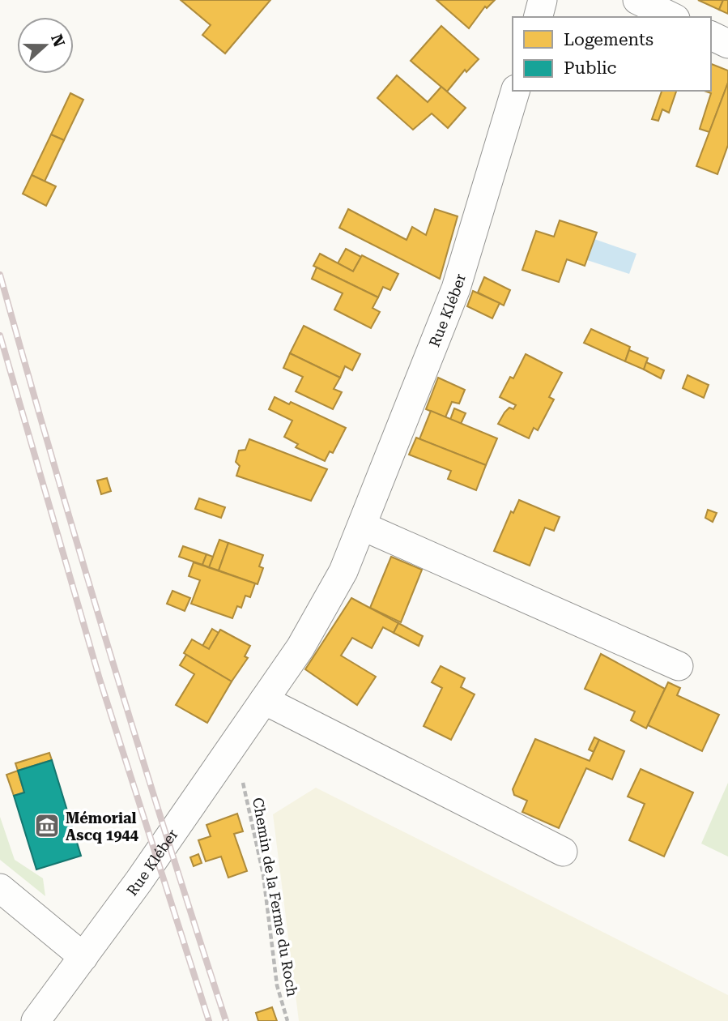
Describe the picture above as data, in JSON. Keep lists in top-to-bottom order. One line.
{"streets":{"street":["Rue Kléber"],"path":["Chemin de la Ferme du Roch"]},"crossings":[["Rue Kléber","Chemin de la Ferme du Roch"]],"places":{"museum":["Mémorial Ascq 1944"]},"legend":["Logements","Public"],"north":"right"}
